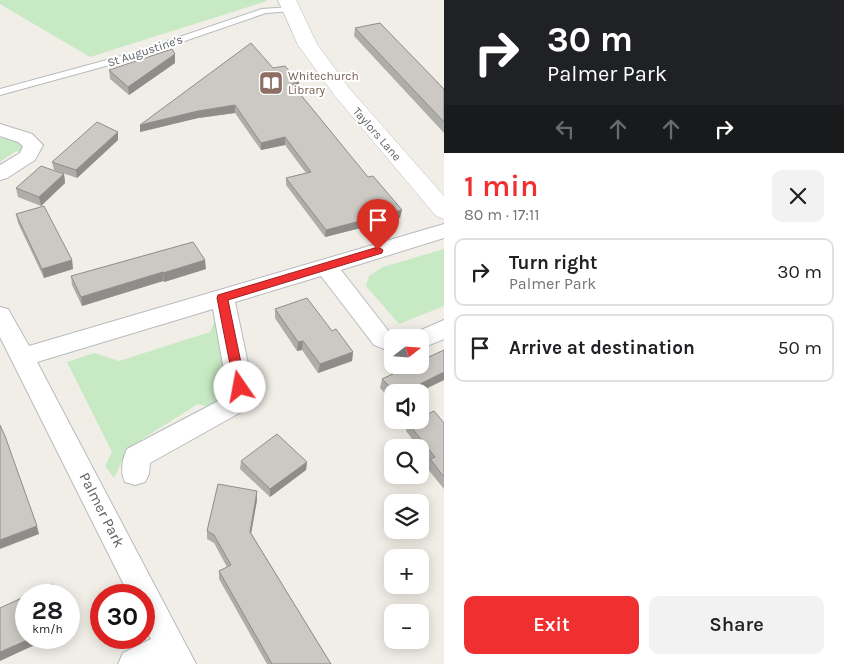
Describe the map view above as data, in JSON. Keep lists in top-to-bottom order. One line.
{"streets":{"main road":["Taylors Lane"],"street":["Palmer Park"],"lane":["St Augustine's"]},"crossings":[["St Augustine's","Taylors Lane"]],"places":{"library":["Whitechurch Library"]},"north":"right","page":{"turn":["30 m","Palmer Park"],"heading":["1 min","80 m · 17:11"],"list":[{"name":"Turn right","note":"Palmer Park","value":"30 m"},{"name":"Arrive at destination","value":"50 m"}],"map_buttons":["+","−"],"speed":"28 km/h","limit":"30","buttons":["Exit","Share"]}}
